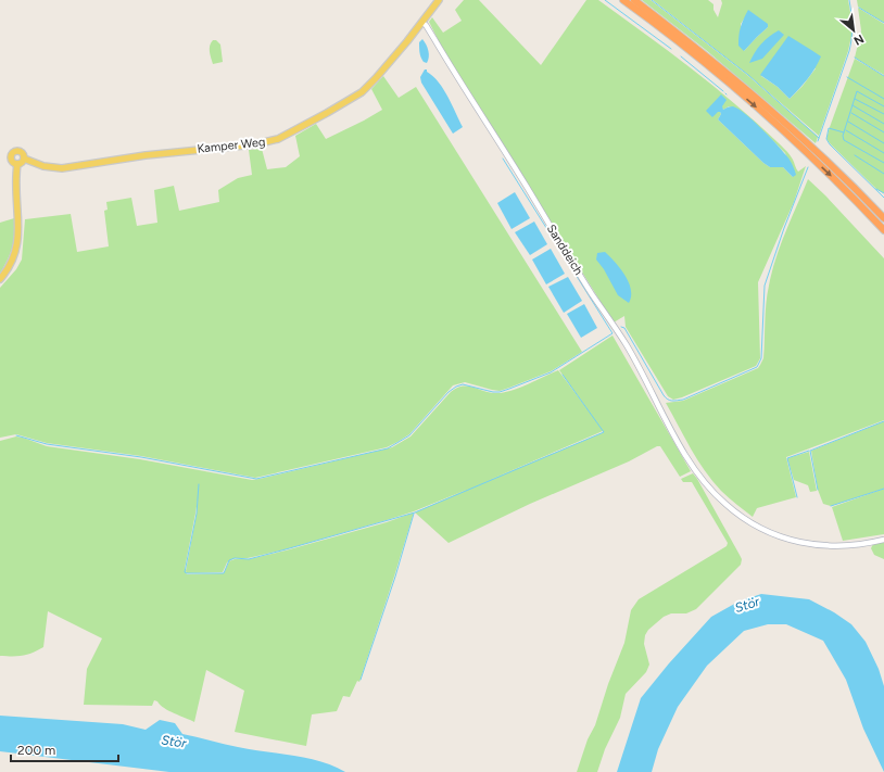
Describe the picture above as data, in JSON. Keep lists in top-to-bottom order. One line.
{"streets":{"main road":["Kamper Weg"],"street":["Sanddeich"]},"crossings":[["Kamper Weg","Sanddeich"]],"water":["Stör"],"scale_bar":"200 m","north":"bottom right"}
